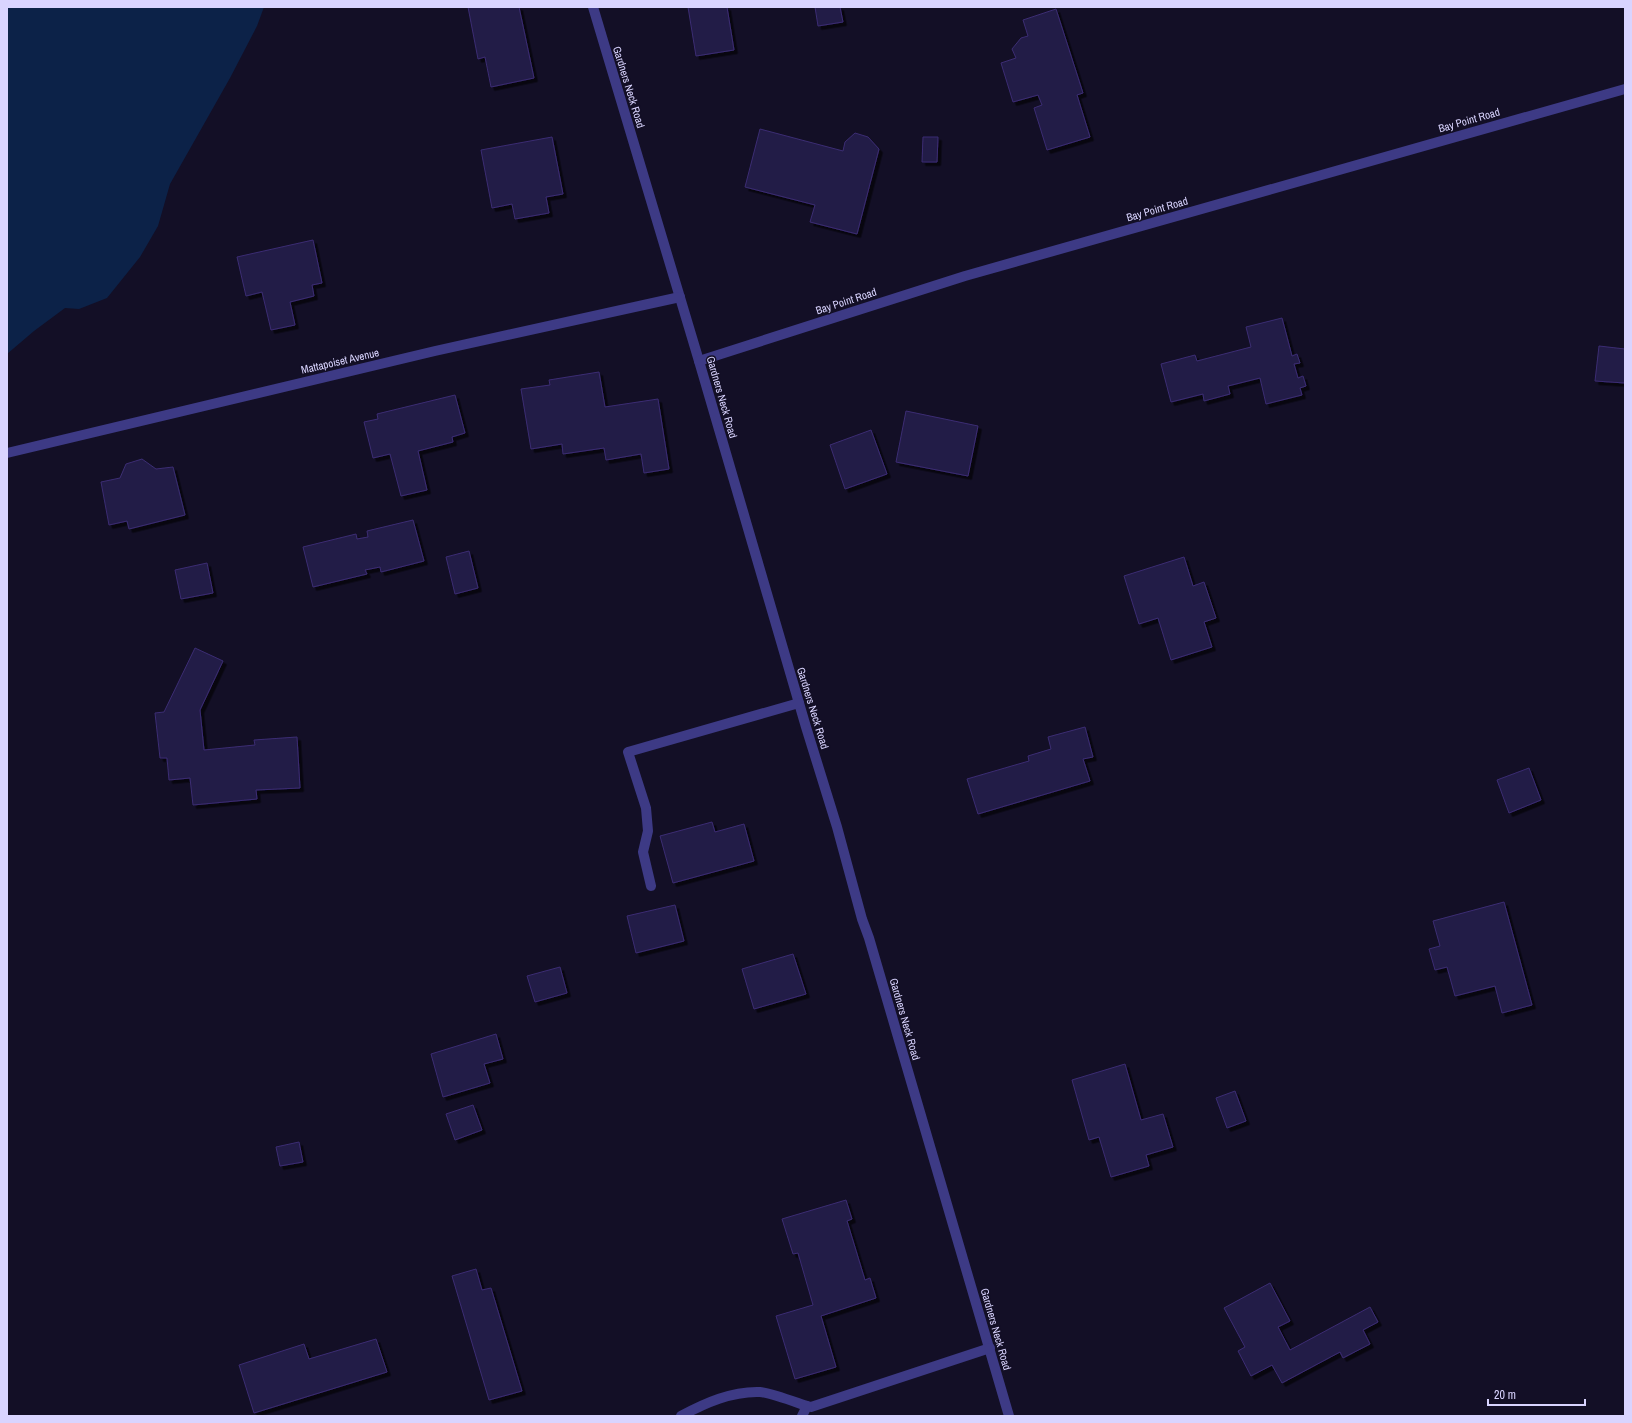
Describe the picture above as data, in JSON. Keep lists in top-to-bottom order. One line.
{"streets":{"street":["Gardners Neck Road","Bay Point Road","Mattapoiset Avenue"]},"crossings":[["Gardners Neck Road","Bay Point Road"],["Gardners Neck Road","Mattapoiset Avenue"]],"scale_bar":"20 m"}
